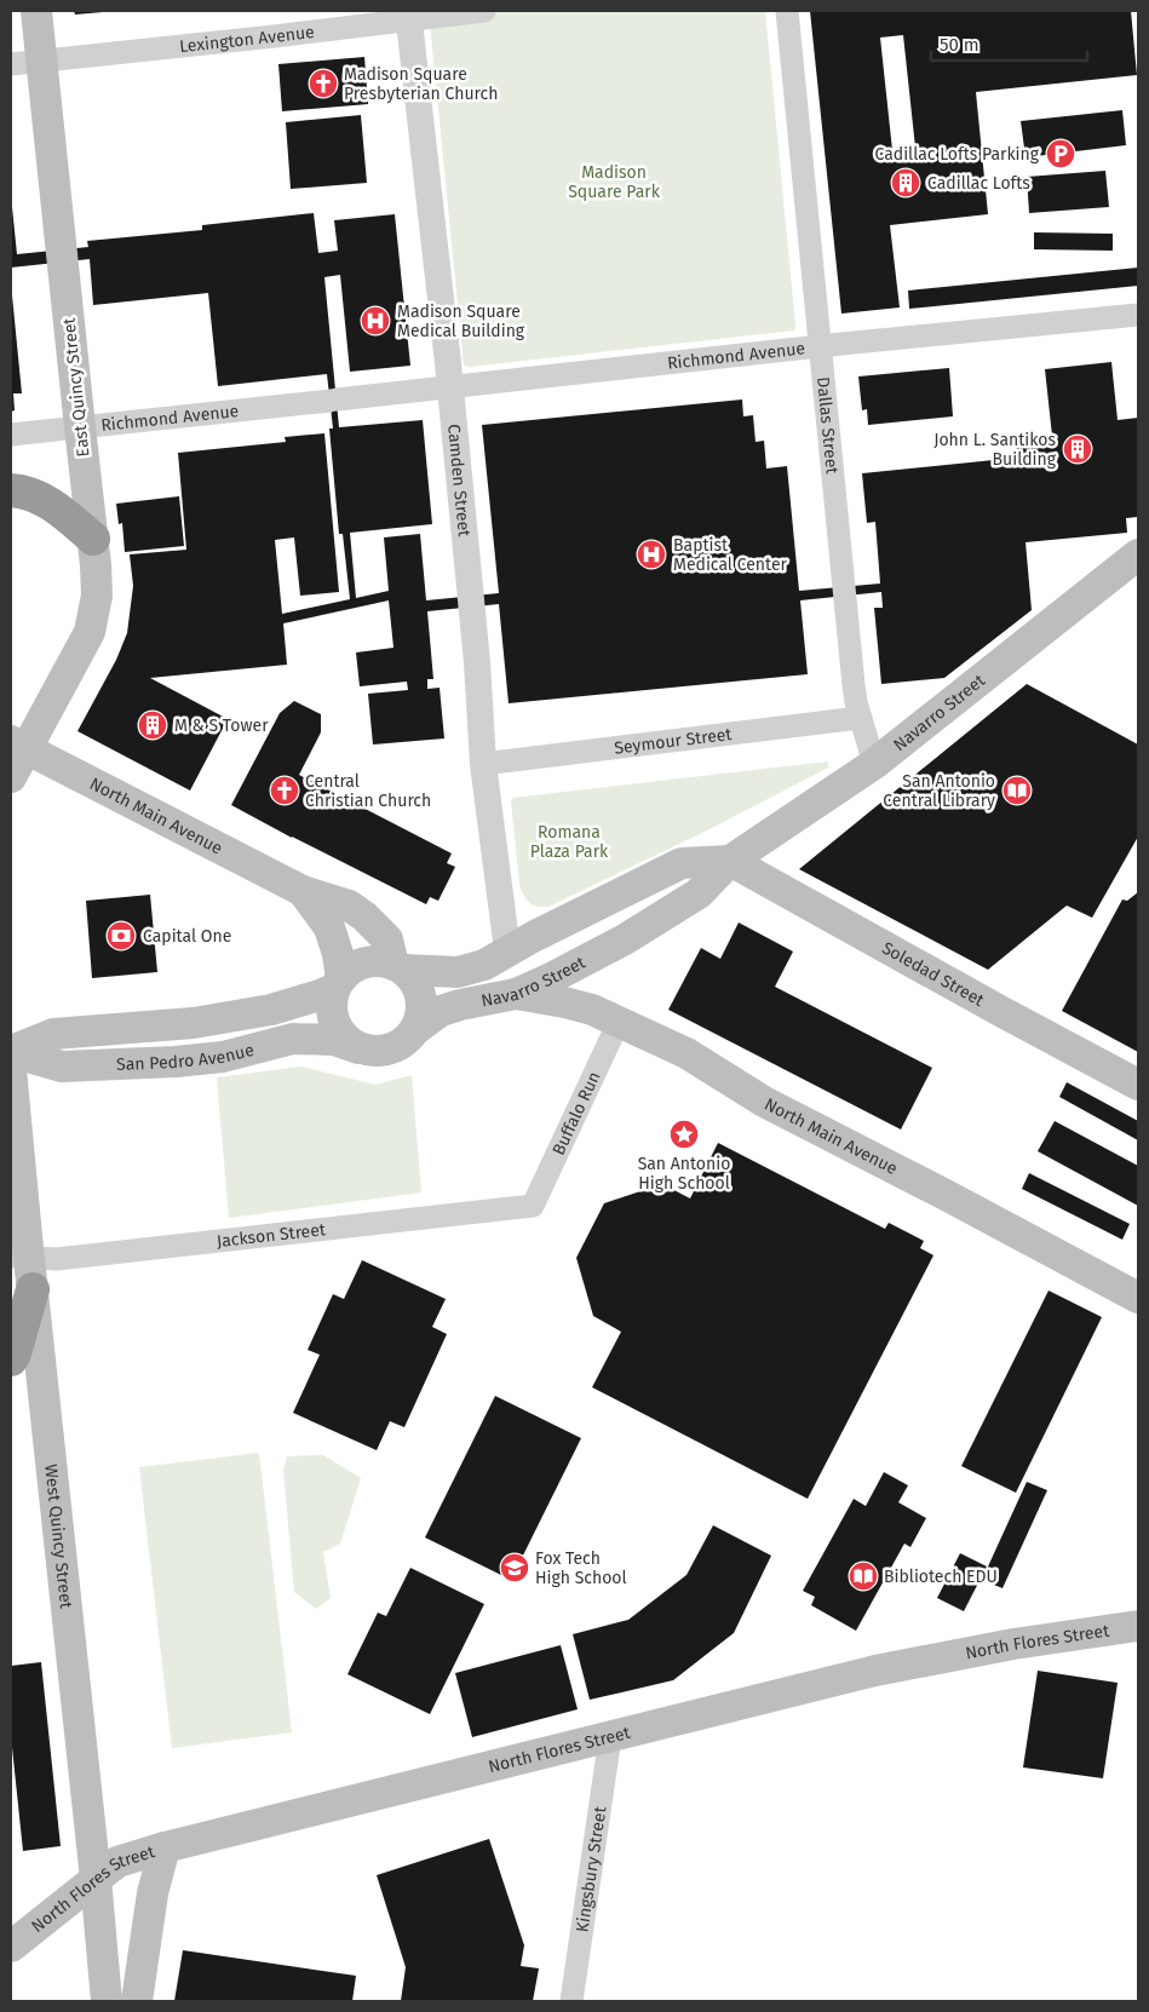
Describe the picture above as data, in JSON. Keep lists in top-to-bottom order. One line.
{"streets":{"main road":["East Quincy Street","Navarro Street","North Main Avenue","Soledad Street","San Pedro Avenue","West Quincy Street","North Flores Street"],"street":["Lexington Avenue","Richmond Avenue","Dallas Street","Camden Street","Seymour Street","Buffalo Run","Jackson Street","Kingsbury Street"]},"crossings":[["Lexington Avenue","East Quincy Street"],["Lexington Avenue","Camden Street"],["Richmond Avenue","East Quincy Street"],["Richmond Avenue","Dallas Street"],["Richmond Avenue","Camden Street"],["East Quincy Street","North Main Avenue"],["Dallas Street","Navarro Street"],["Dallas Street","Seymour Street"],["Camden Street","Navarro Street"],["Camden Street","Seymour Street"],["Navarro Street","North Main Avenue"],["Navarro Street","Soledad Street"],["Navarro Street","San Pedro Avenue"],["North Main Avenue","San Pedro Avenue"],["North Main Avenue","Buffalo Run"],["Buffalo Run","Jackson Street"],["Jackson Street","West Quincy Street"],["West Quincy Street","North Flores Street"],["North Flores Street","Kingsbury Street"]],"parks":["Madison Square Park","Romana Plaza Park"],"places":{"church":["Madison Square Presbyterian Church","Central Christian Church"],"parking":["Cadillac Lofts Parking"],"building":["Cadillac Lofts","John L. Santikos Building","M & S Tower"],"hospital":["Madison Square Medical Building","Baptist Medical Center"],"library":["San Antonio Central Library","Bibliotech EDU"],"bank":["Capital One"],"place":["San Antonio High School"],"school or university":["Fox Tech High School"]},"scale_bar":"50 m"}
